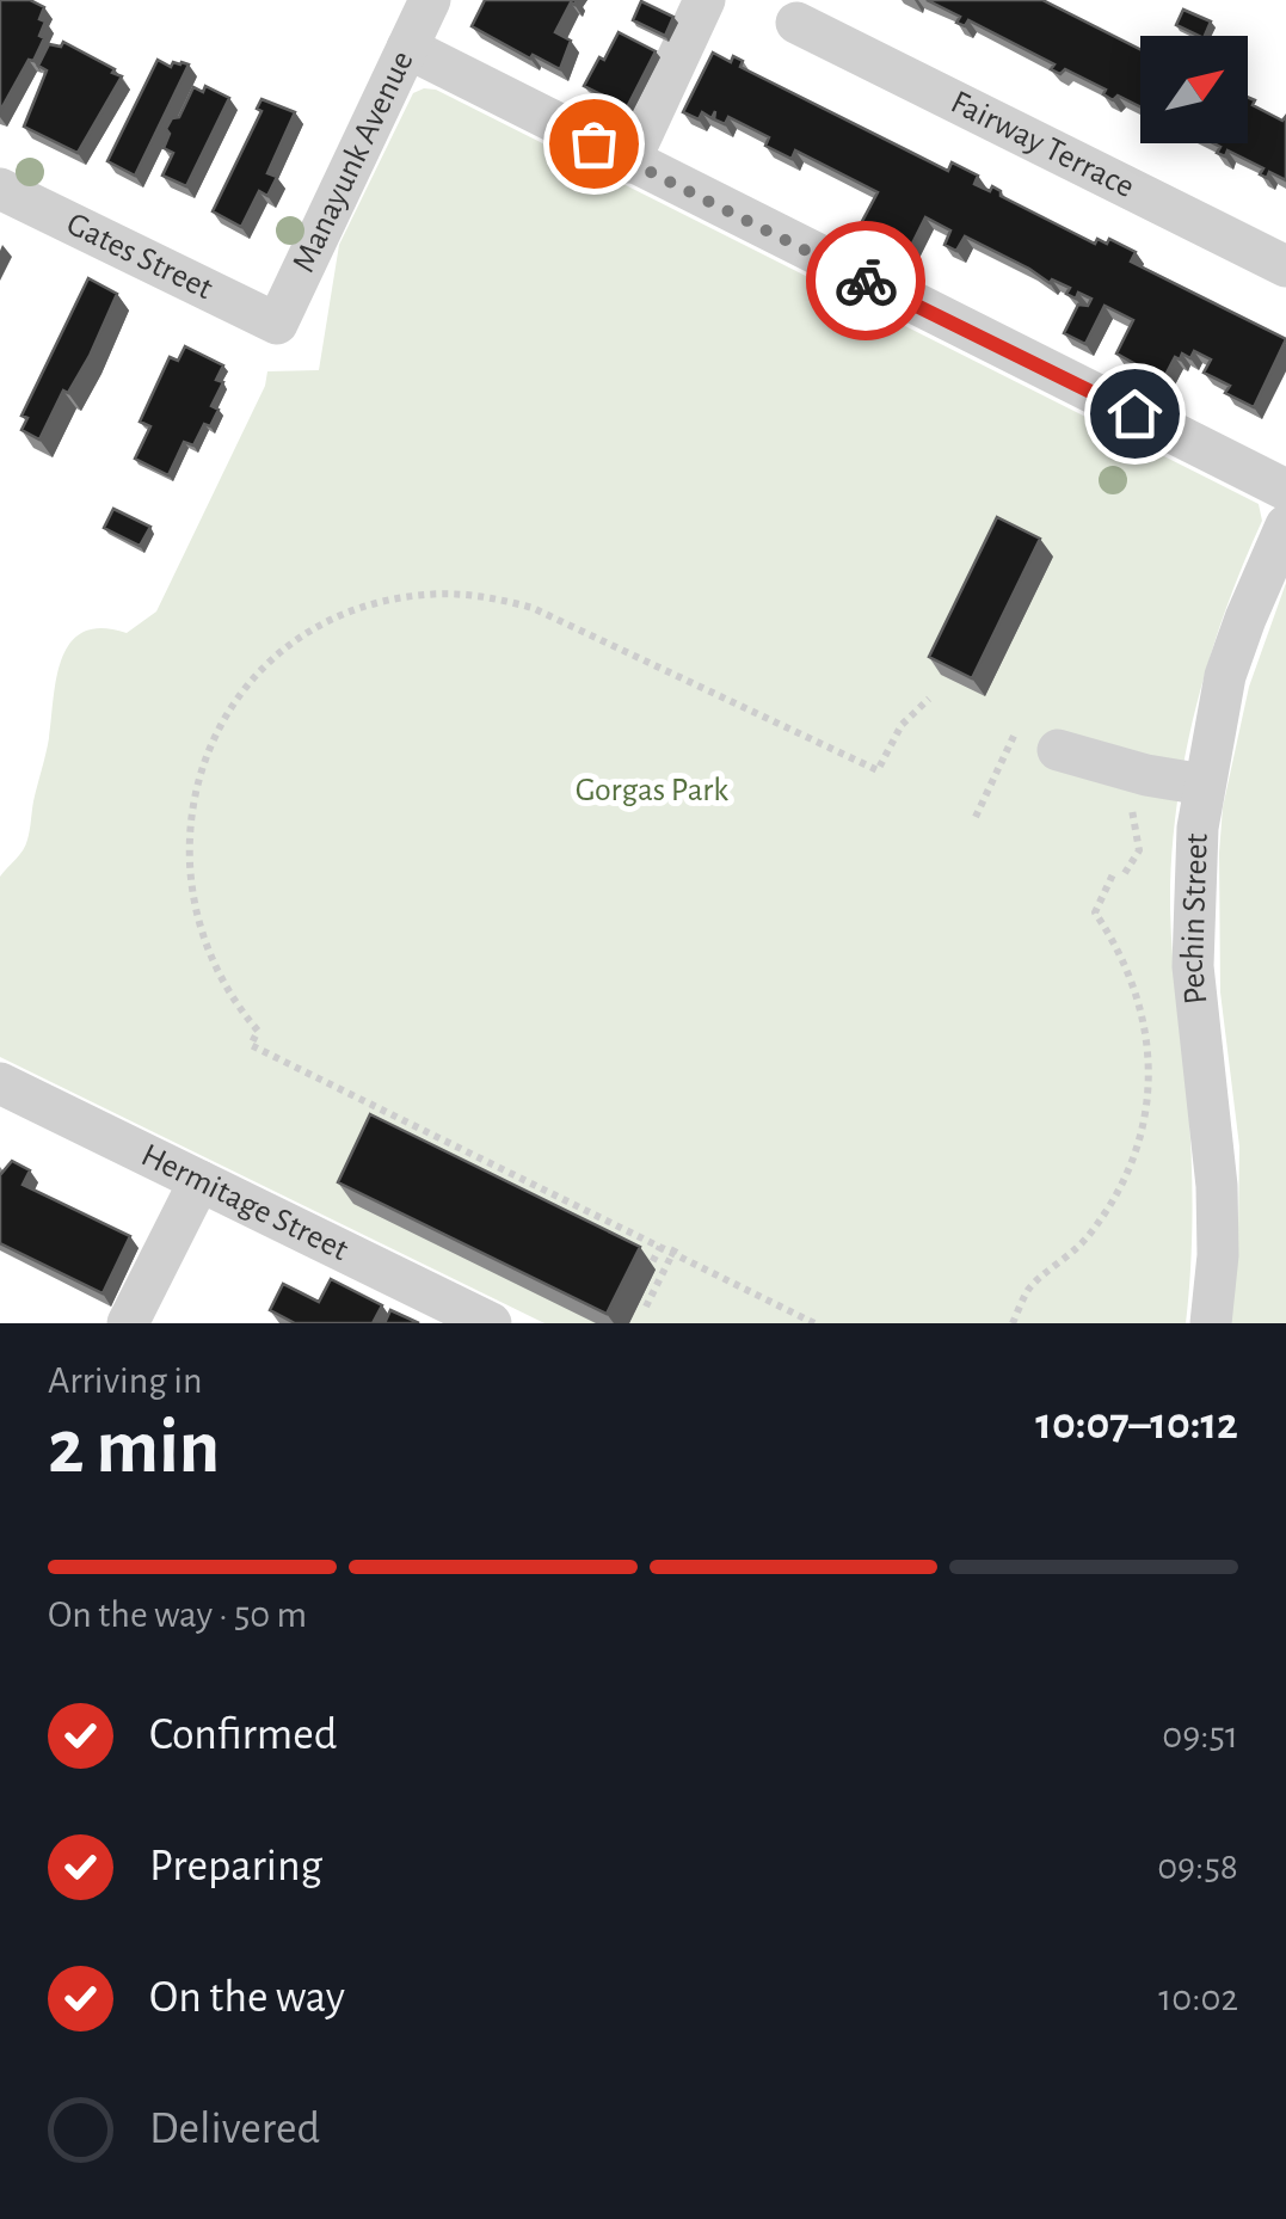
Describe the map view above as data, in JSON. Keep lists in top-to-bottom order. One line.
{"streets":{"street":["Fairway Terrace","Manayunk Avenue","Gates Street","Pechin Street","Hermitage Street"]},"crossings":[["Manayunk Avenue","Gates Street"]],"parks":["Gorgas Park"],"north":"top right","page":{"heading":["2 min","Arriving in","10:07–10:12"],"bar":"On the way · 50 m","list":[["Confirmed","09:51"],["Preparing","09:58"],["On the way","10:02"],"Delivered"]}}
